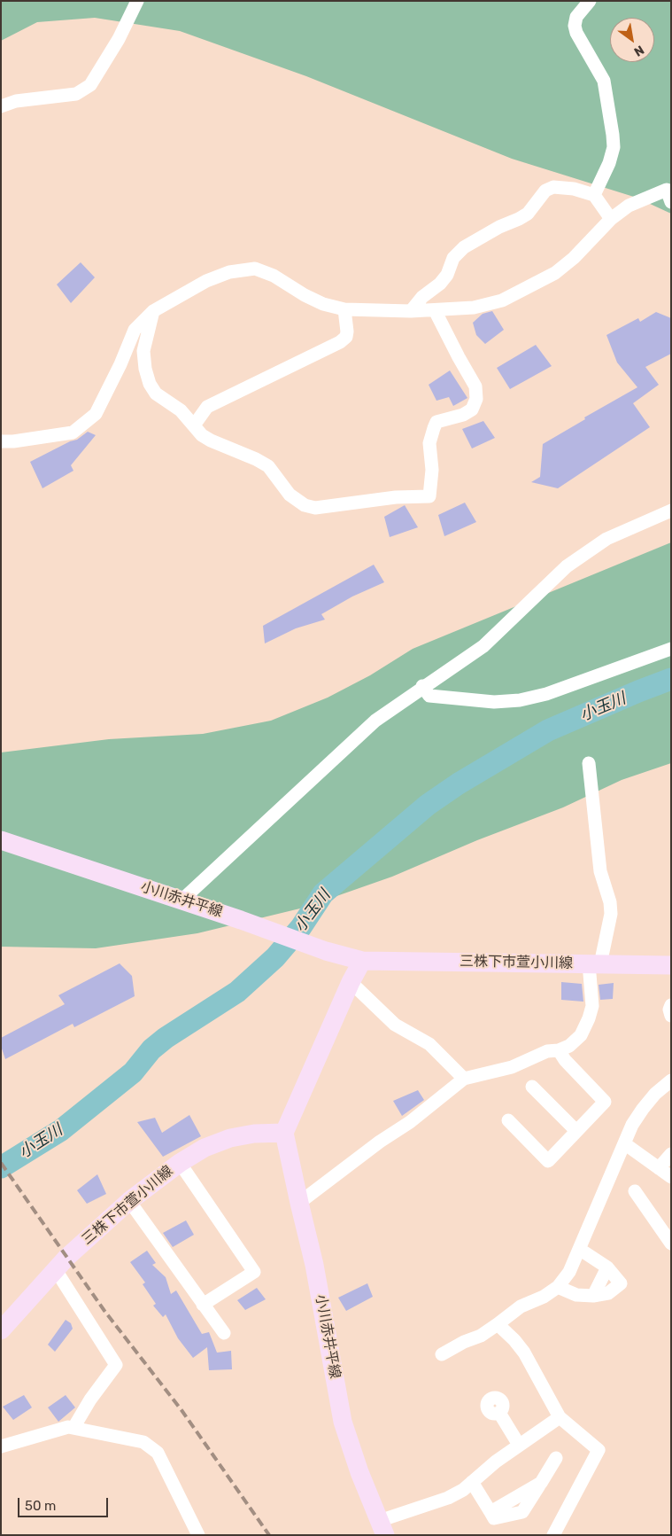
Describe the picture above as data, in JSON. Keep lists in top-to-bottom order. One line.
{"streets":{"main road":["小川赤井平線","三株下市萱小川線"]},"crossings":[["小川赤井平線","三株下市萱小川線"]],"water":["小玉川"],"scale_bar":"50 m","north":"bottom right"}
